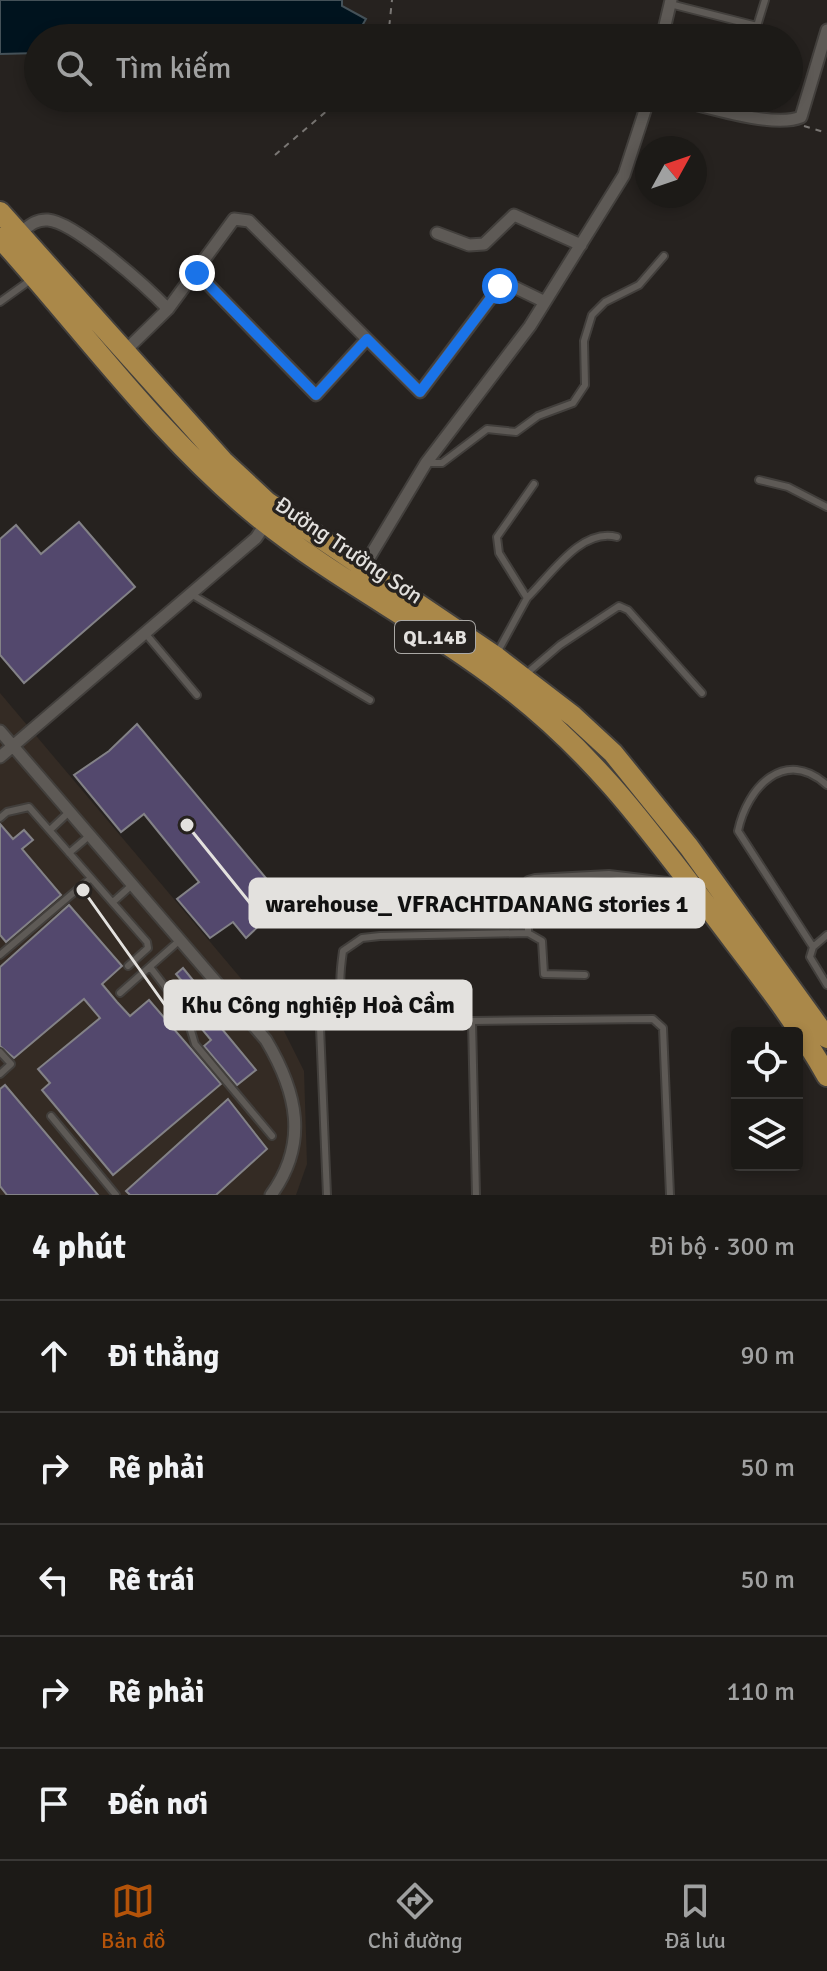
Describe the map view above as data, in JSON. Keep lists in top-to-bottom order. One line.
{"streets":{"highway":["Đường Trường Sơn","QL.14B"]},"places":["warehouse_ VFRACHTDANANG stories 1","Khu Công nghiệp Hoà Cầm"],"north":"top right","page":{"search":"Tìm kiếm","heading":["4 phút","Đi bộ · 300 m"],"list":[["Đi thẳng","90 m"],["Rẽ phải","50 m"],["Rẽ trái","50 m"],["Rẽ phải","110 m"],"Đến nơi"],"nav":["Bản đồ","Chỉ đường","Đã lưu"]}}
